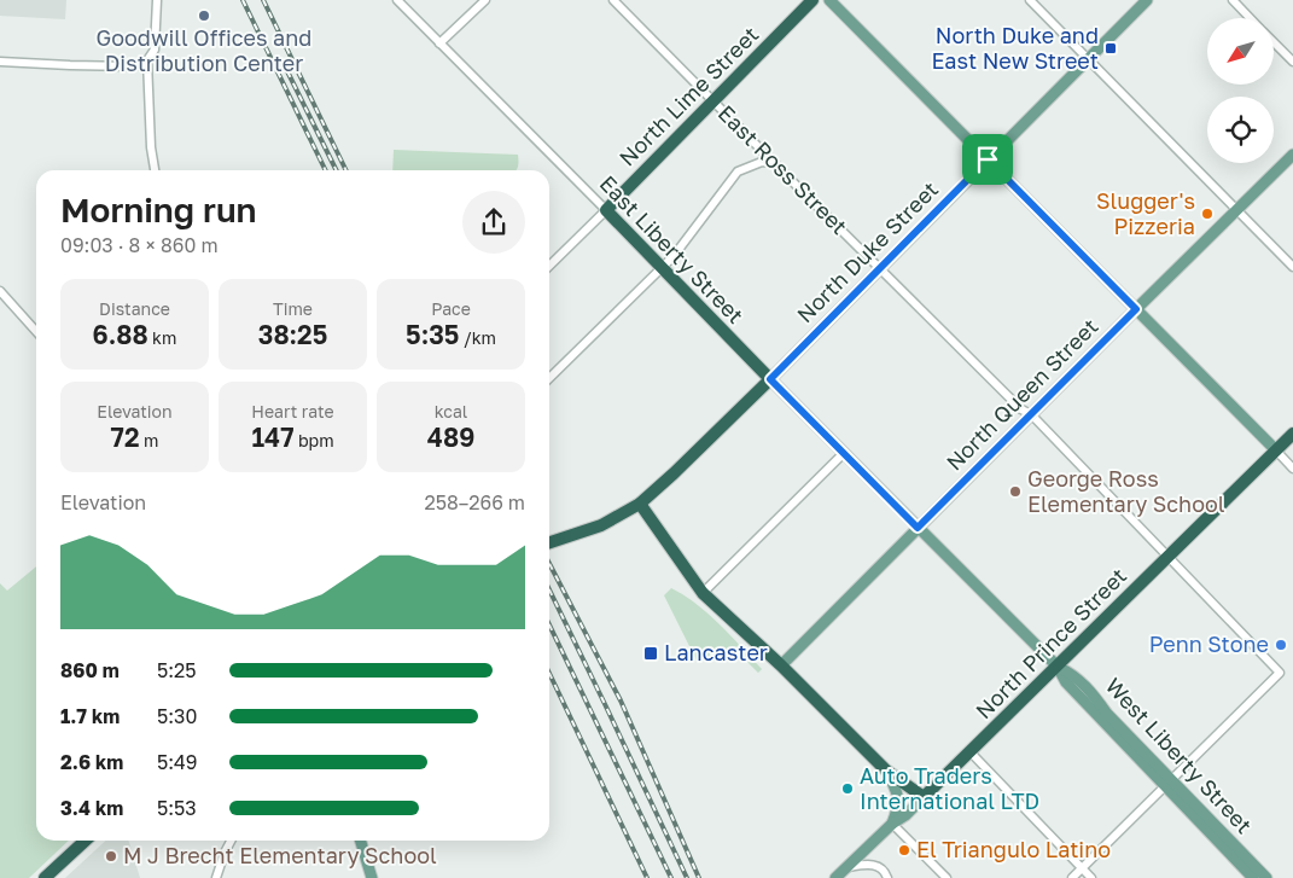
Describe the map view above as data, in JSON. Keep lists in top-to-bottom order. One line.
{"streets":{"highway":["North Lime Street","East Liberty Street","North Duke Street","North Prince Street"],"main road":["North Queen Street","West Liberty Street"],"street":["East Ross Street"]},"crossings":[["North Lime Street","East Ross Street"],["North Lime Street","East Liberty Street"],["East Ross Street","North Duke Street"],["East Ross Street","North Queen Street"],["East Ross Street","North Prince Street"],["East Ross Street","West Liberty Street"],["East Liberty Street","North Duke Street"],["East Liberty Street","North Queen Street"],["East Liberty Street","West Liberty Street"],["North Queen Street","West Liberty Street"],["North Prince Street","West Liberty Street"]],"places":{"other":["Goodwill Offices and Distribution Center","Slugger's Pizzeria","George Ross Elementary School","Penn Stone","Auto Traders International LTD","El Triangulo Latino","M J Brecht Elementary School"],"transit":["North Duke and East New Street","Lancaster"]},"north":"bottom left","page":{"heading":["Morning run","09:03 · 8 × 860 m"],"stats":[["Distance","6.88 km"],["Time","38:25"],["Pace","5:35 /km"],["Elevation","72 m"],["Heart rate","147 bpm"],["kcal","489"]],"chart":["Elevation","258–266 m"],"list":[{"name":"860 m","note":"5:25"},{"name":"1.7 km","note":"5:30"},{"name":"2.6 km","note":"5:49"},{"name":"3.4 km","note":"5:53"}]}}
